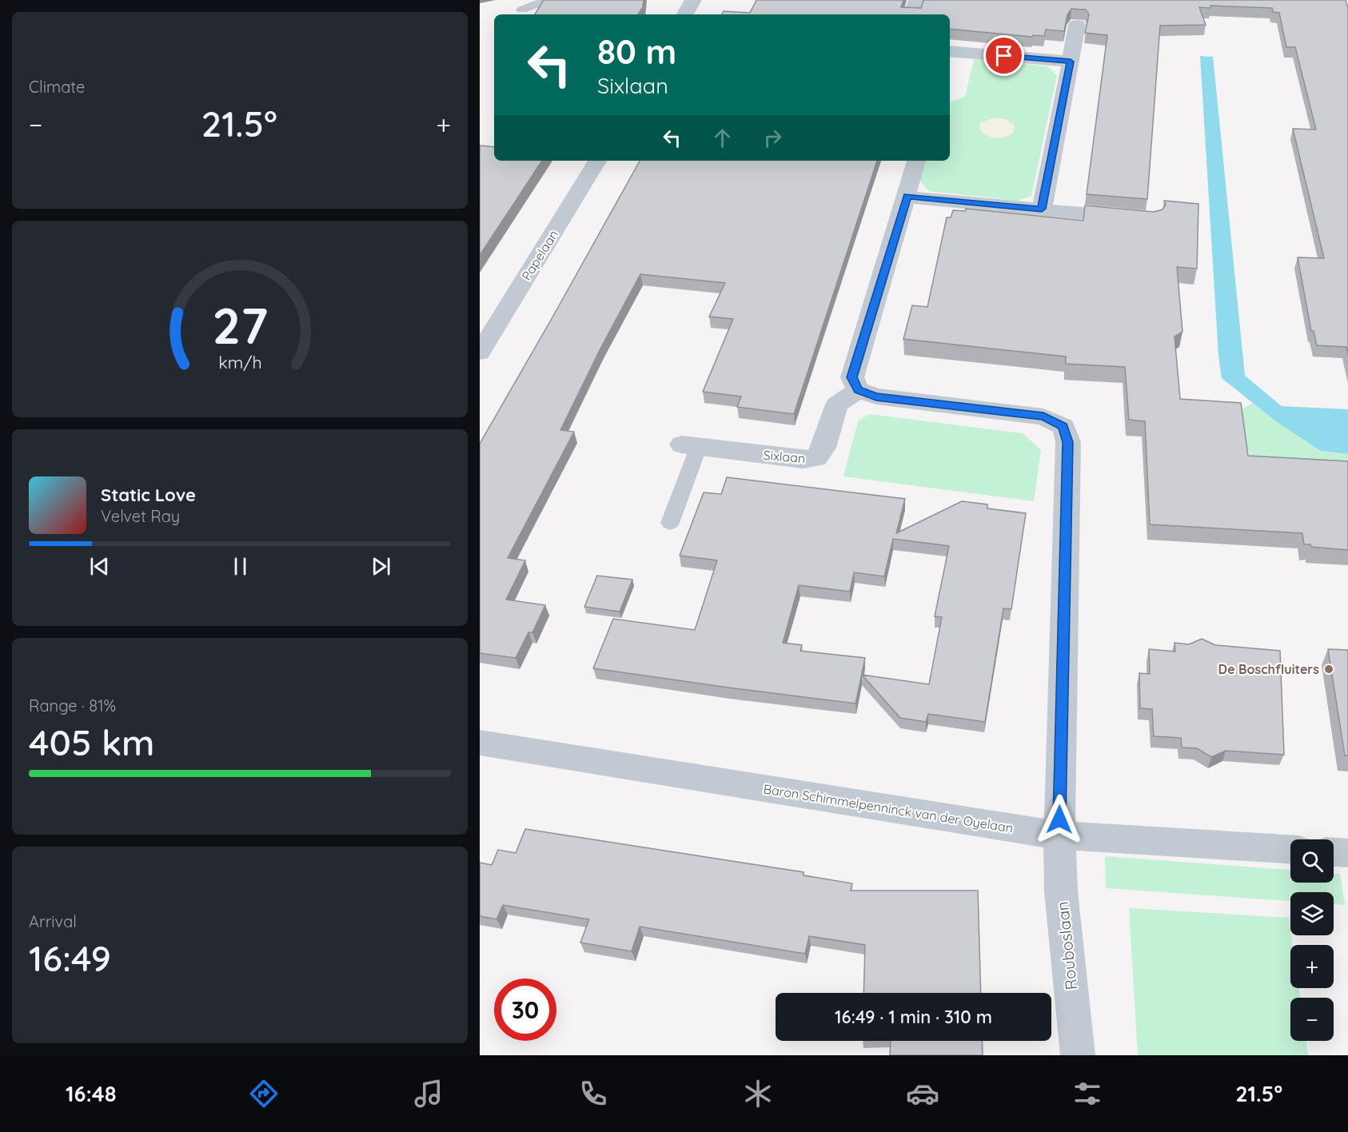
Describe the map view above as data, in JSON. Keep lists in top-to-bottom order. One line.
{"streets":{"street":["Papelaan","Sixlaan","Baron Schimmelpenninck van der Oyelaan","Rouboslaan"]},"crossings":[["Baron Schimmelpenninck van der Oyelaan","Rouboslaan"]],"places":["De Boschfluiters"],"page":{"tile":["Climate",["Range · 81%","405 km"],["Arrival","16:49"]],"turn":["80 m","Sixlaan"],"heat":["−","21.5°","+"],"song":["Static Love","Velvet Ray"],"map_buttons":["+","−"],"limit":"30","trip":"16:49 · 1 min · 310 m","tabs":["16:48","21.5°"],"gauge":["27","km/h"]}}
